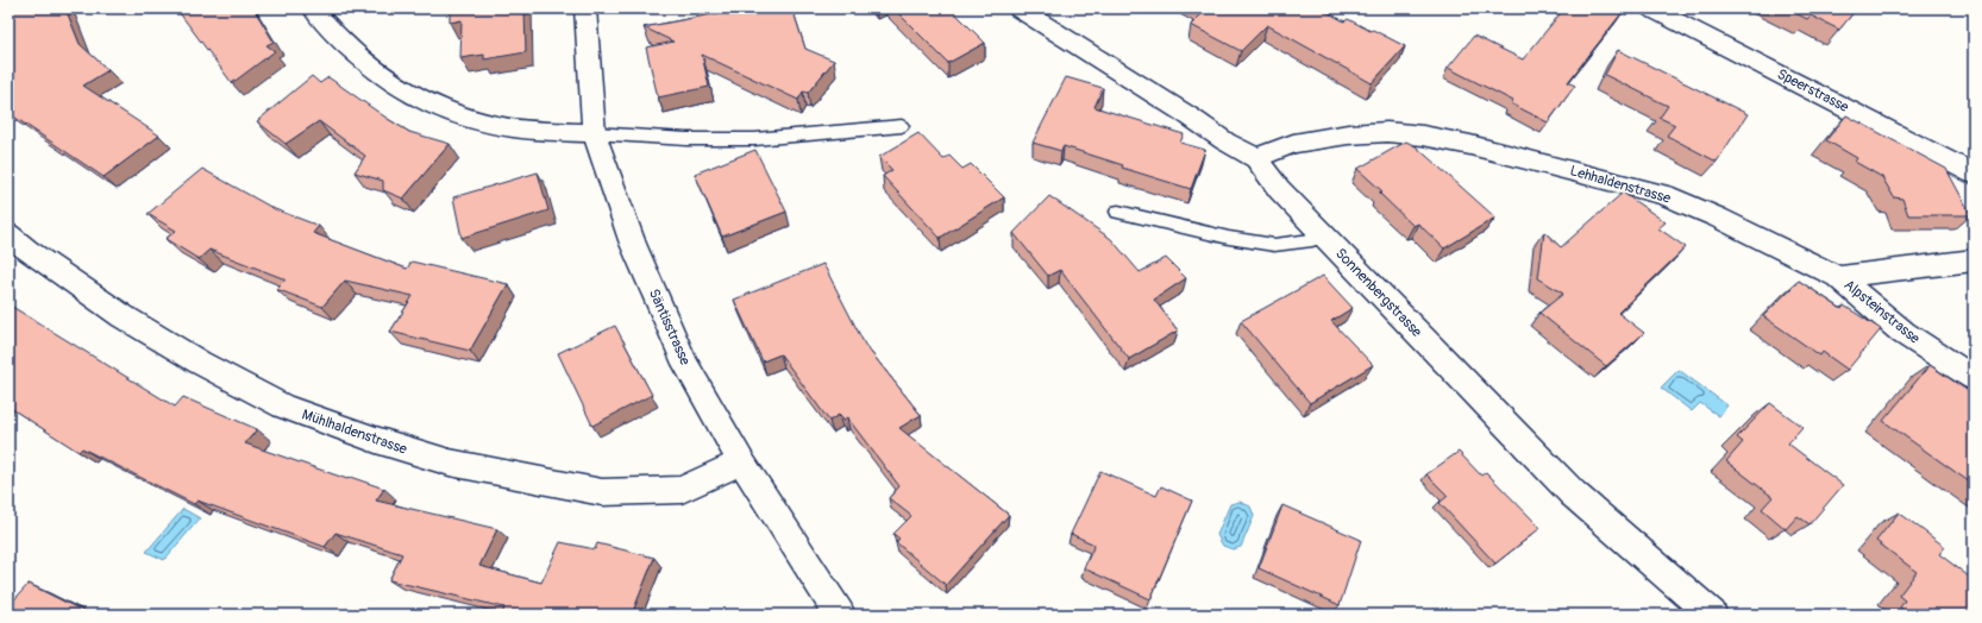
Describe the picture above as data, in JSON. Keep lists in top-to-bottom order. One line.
{"streets":{"street":["Speerstrasse","Lehhaldenstrasse","Sonnenbergstrasse","Alpsteinstrasse","Säntisstrasse","Mühlhaldenstrasse"]},"crossings":[["Lehhaldenstrasse","Sonnenbergstrasse"],["Lehhaldenstrasse","Alpsteinstrasse"],["Säntisstrasse","Mühlhaldenstrasse"]]}
